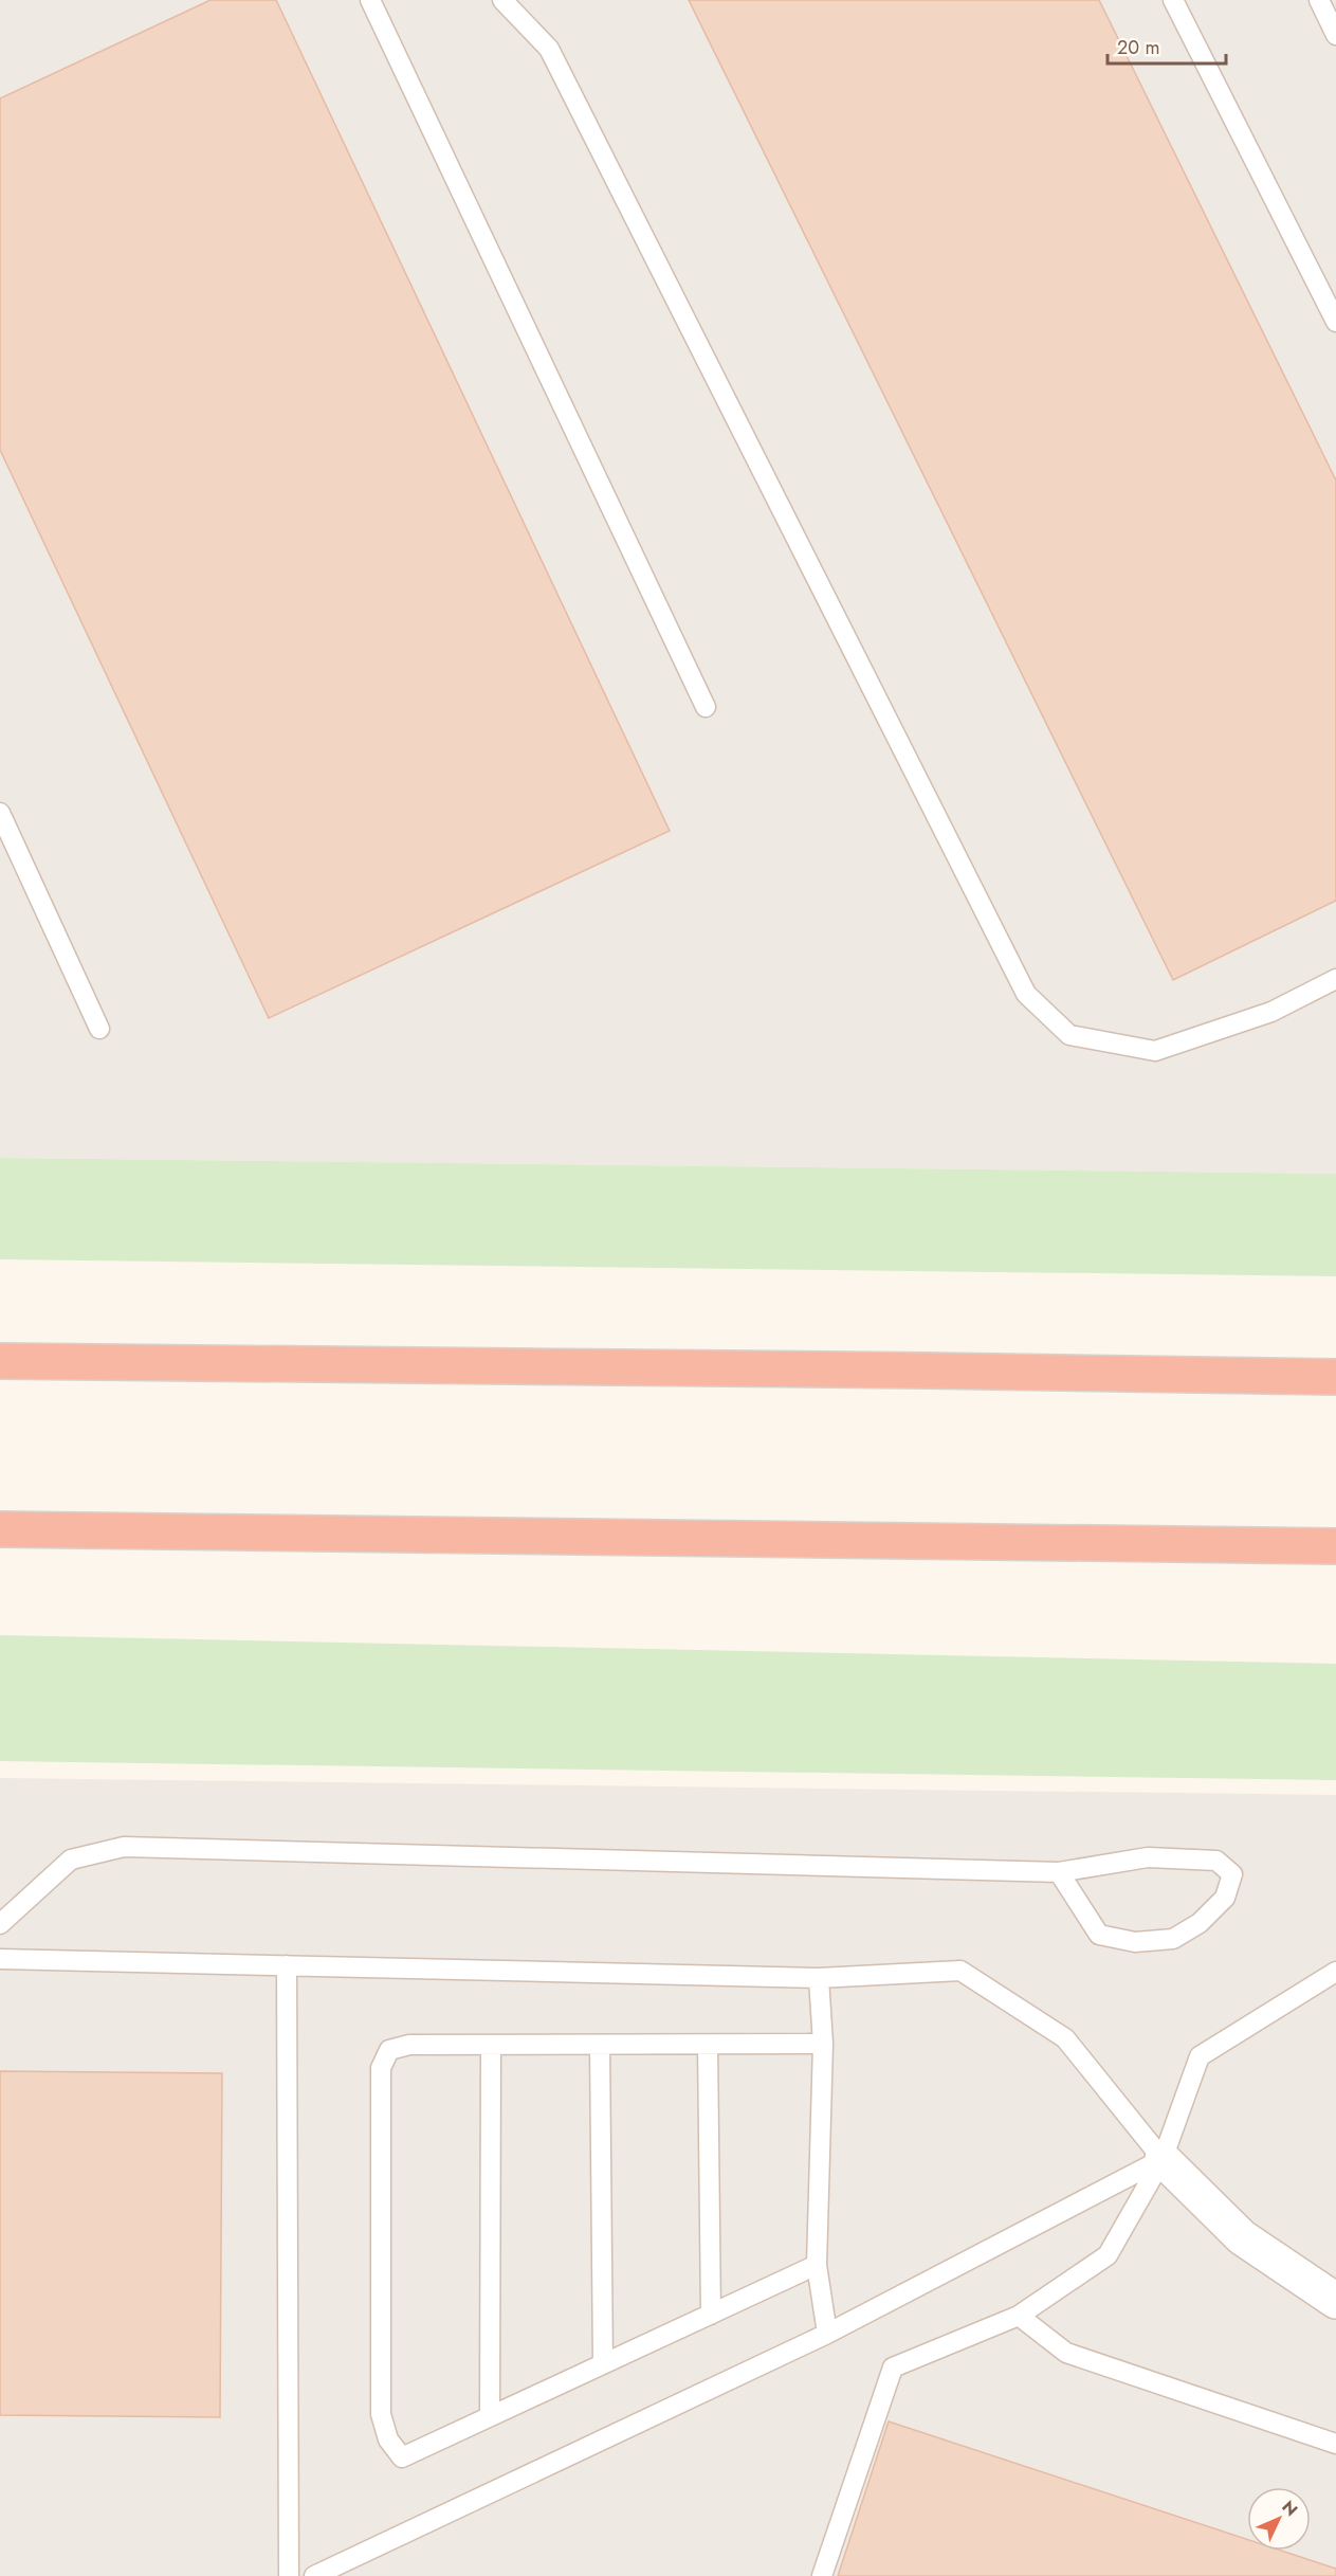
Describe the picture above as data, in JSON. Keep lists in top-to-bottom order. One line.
{"scale_bar":"20 m","north":"top right"}
